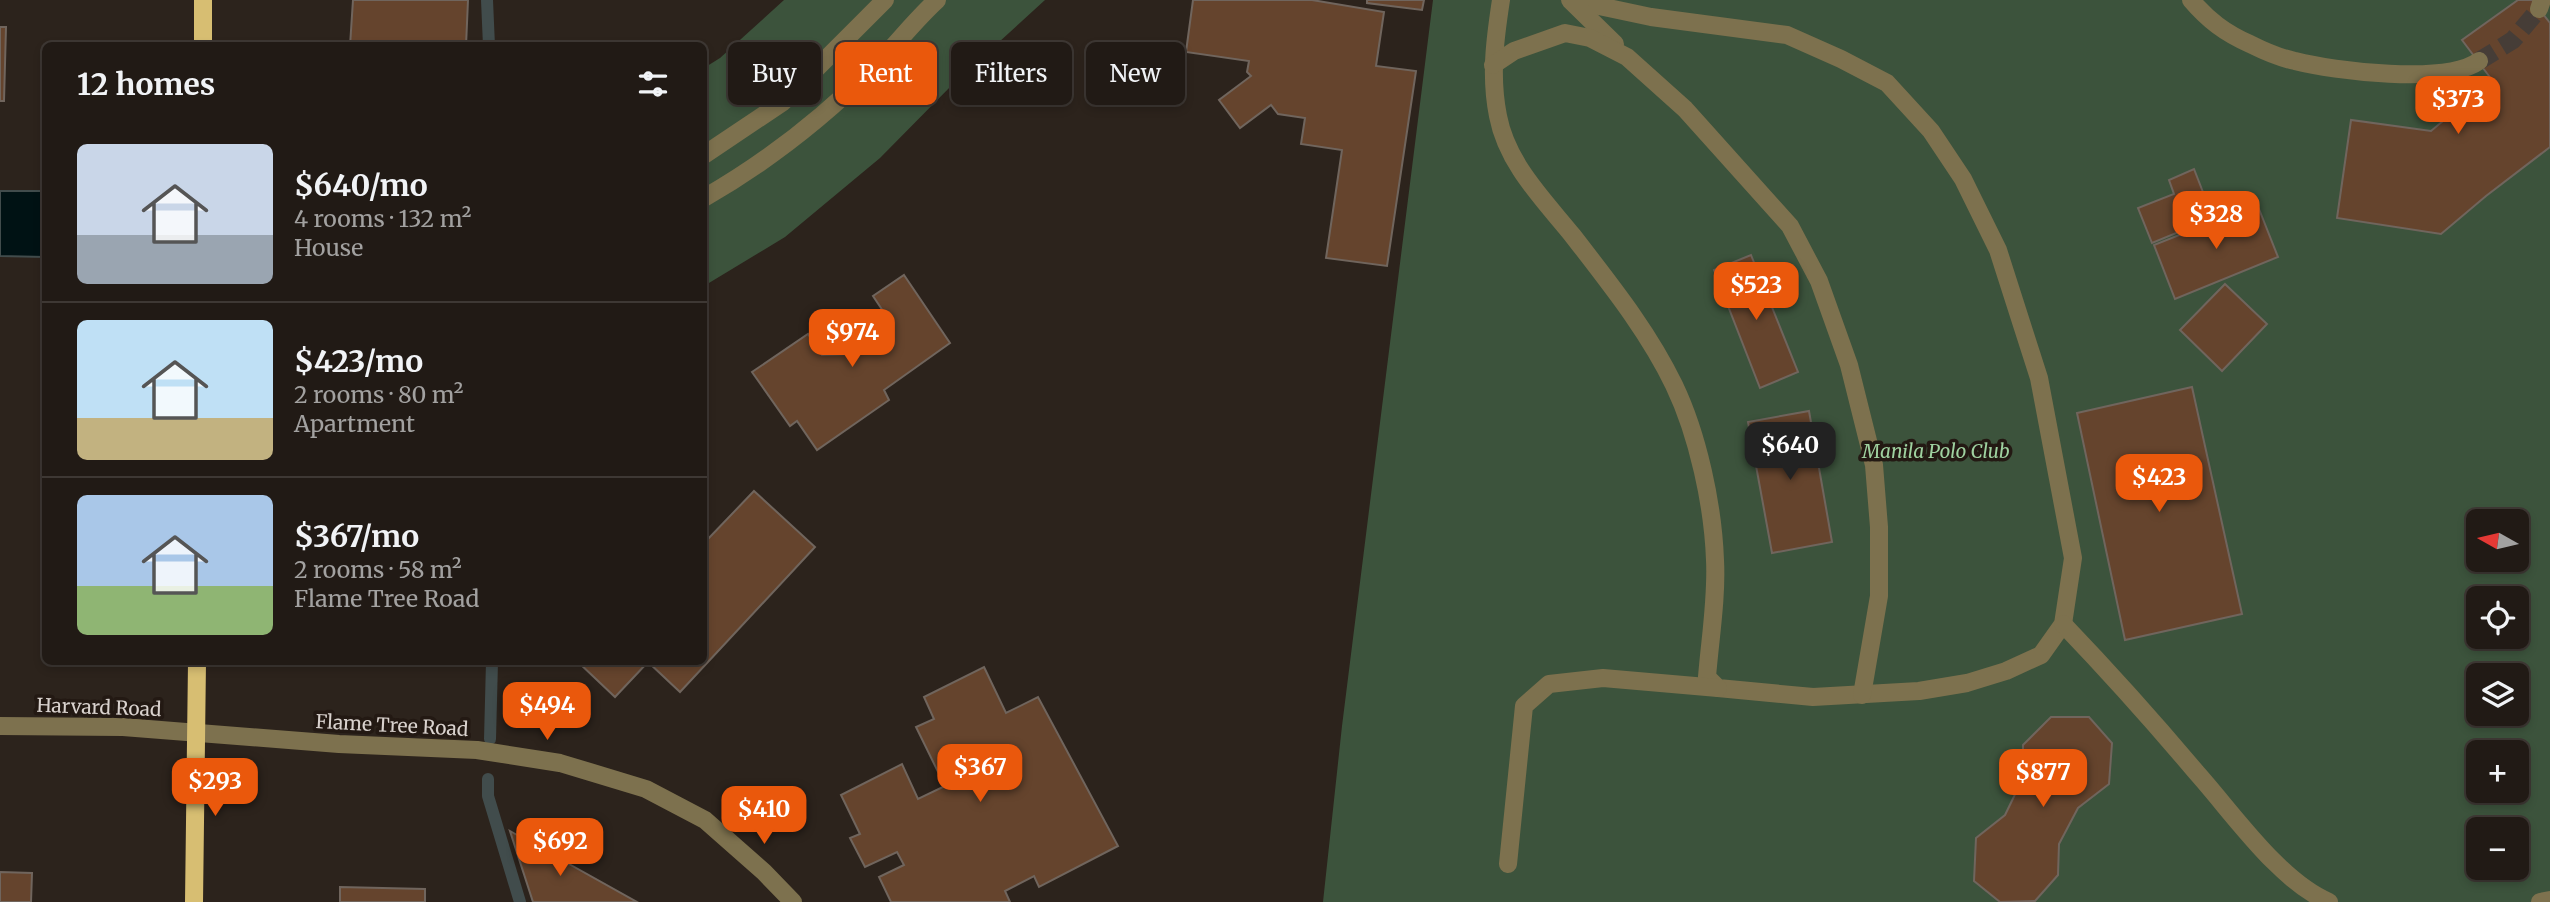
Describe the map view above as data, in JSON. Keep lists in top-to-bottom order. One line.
{"streets":{"street":["Harvard Road","Flame Tree Road"]},"crossings":[["Harvard Road","Flame Tree Road"]],"parks":["Manila Polo Club"],"north":"left","page":{"chip":["Buy","Rent","Filters","New"],"heading":"12 homes","price":["$373","$328","$523","$974","$640","$423","$494","$367","$877","$293","$410","$692"],"list":[{"name":"$640/mo","note":"4 rooms · 132 m² · House"},{"name":"$423/mo","note":"2 rooms · 80 m² · Apartment"},{"name":"$367/mo","note":"2 rooms · 58 m² · Flame Tree Road"}],"map_buttons":["+","−"]}}
